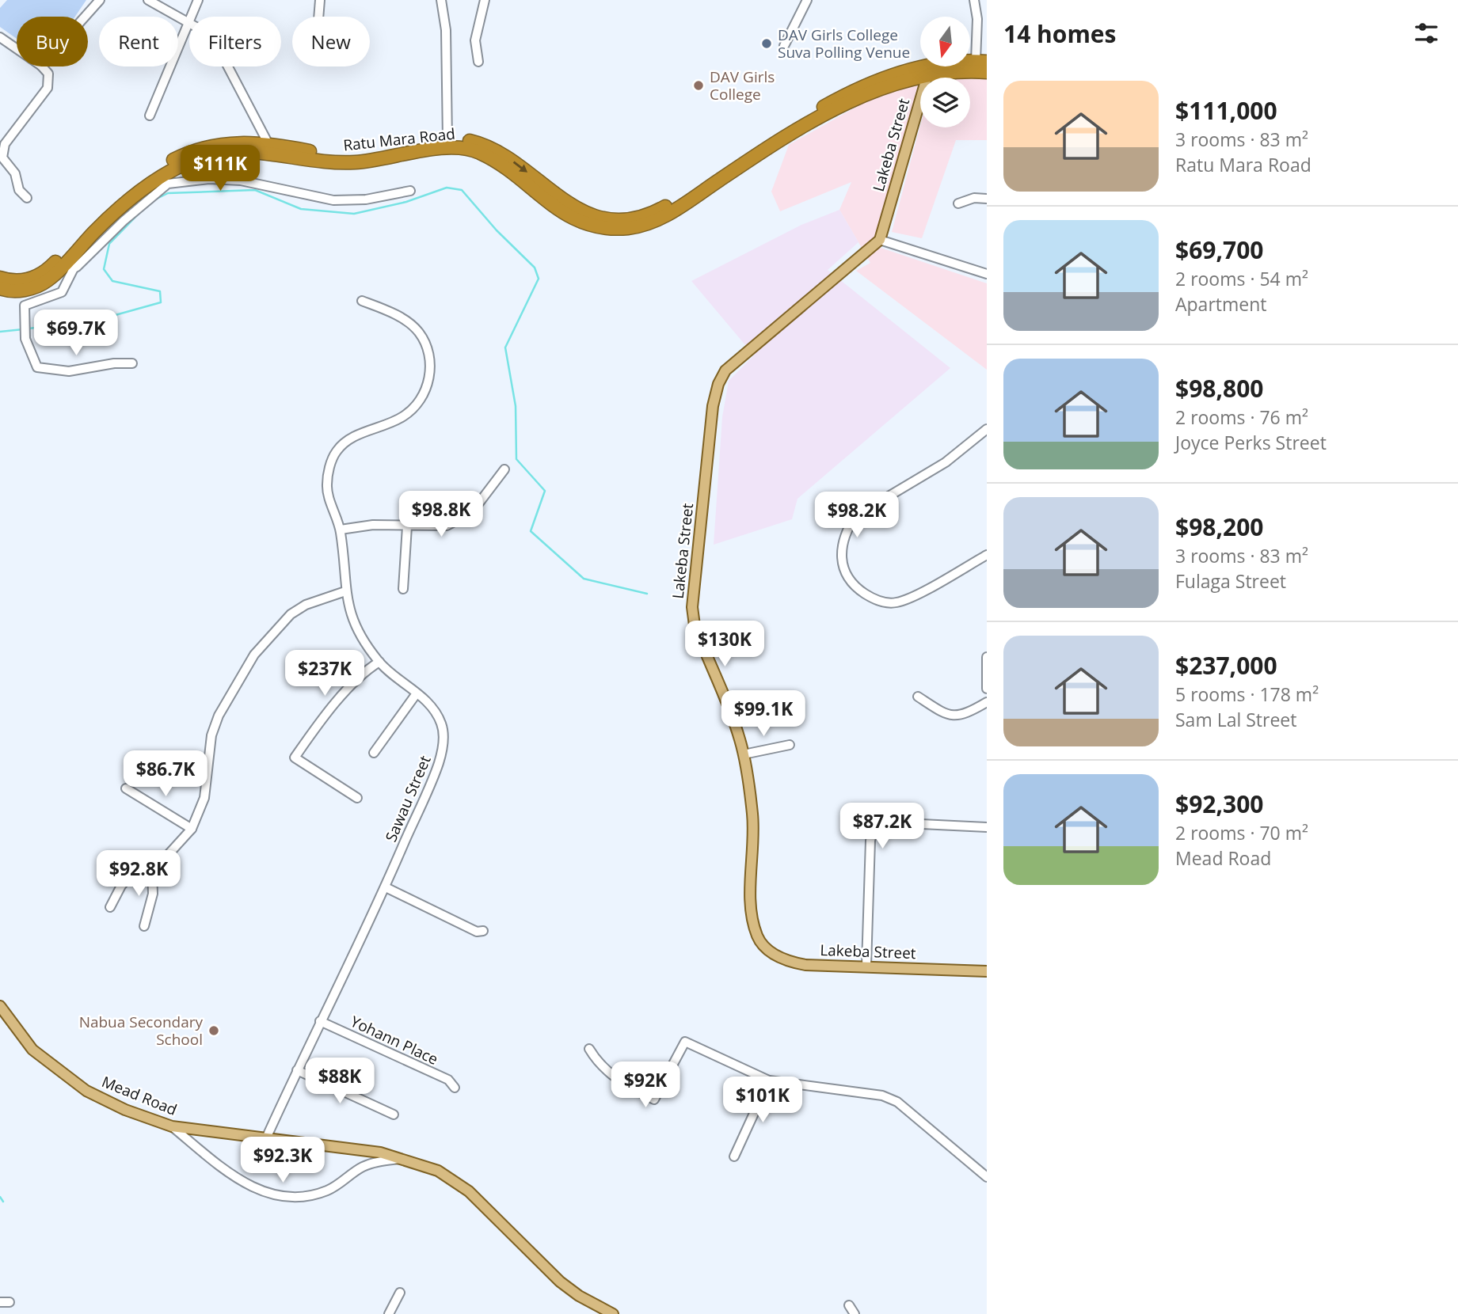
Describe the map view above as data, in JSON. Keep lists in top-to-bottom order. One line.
{"streets":{"highway":["Ratu Mara Road"],"main road":["Lakeba Street","Mead Road"],"street":["Sawau Street","Yohann Place"]},"crossings":[["Ratu Mara Road","Lakeba Street"],["Sawau Street","Yohann Place"],["Sawau Street","Mead Road"]],"places":["DAV Girls College Suva Polling Venue","DAV Girls College","Nabua Secondary School"],"north":"bottom","page":{"heading":"14 homes","chip":["Buy","Rent","Filters","New"],"list":[{"name":"$111,000","note":"3 rooms · 83 m² · Ratu Mara Road"},{"name":"$69,700","note":"2 rooms · 54 m² · Apartment"},{"name":"$98,800","note":"2 rooms · 76 m² · Joyce Perks Street"},{"name":"$98,200","note":"3 rooms · 83 m² · Fulaga Street"},{"name":"$237,000","note":"5 rooms · 178 m² · Sam Lal Street"},{"name":"$92,300","note":"2 rooms · 70 m² · Mead Road"}],"price":["$111K","$69.7K","$98.8K","$98.2K","$130K","$237K","$99.1K","$86.7K","$87.2K","$92.8K","$88K","$92K","$101K","$92.3K"]}}
